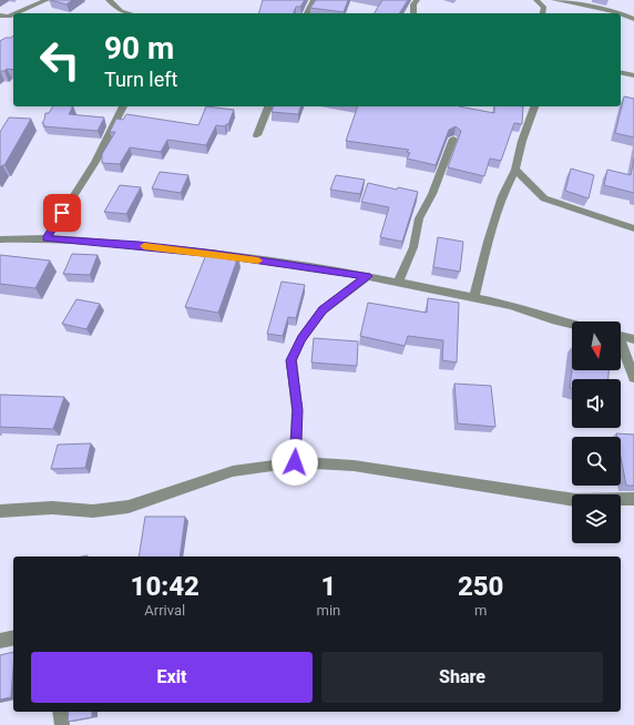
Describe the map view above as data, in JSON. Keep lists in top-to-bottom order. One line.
{"north":"bottom","page":{"turn":["90 m","Turn left"],"eta":["10:42","Arrival","1","min","250","m"],"buttons":["Exit","Share"]}}
